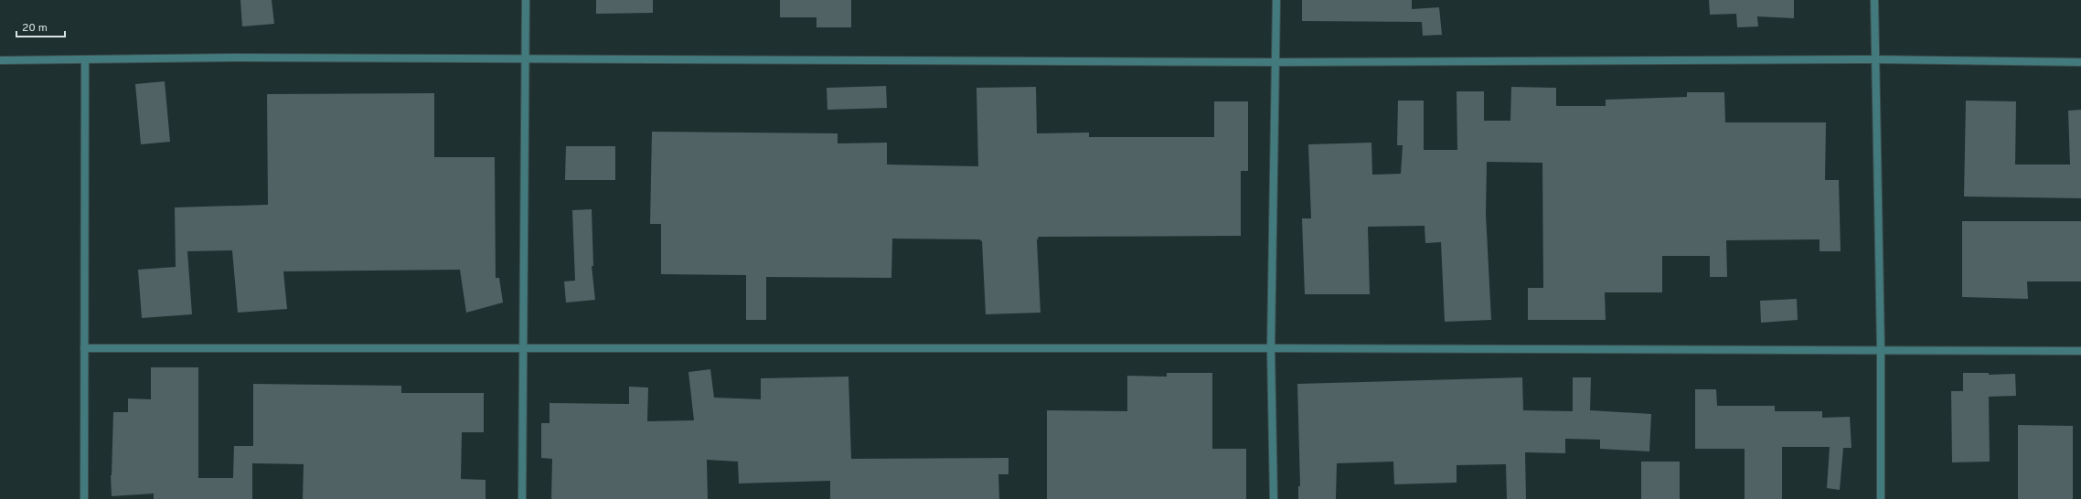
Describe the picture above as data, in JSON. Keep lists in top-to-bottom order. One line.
{"scale_bar":"20 m"}
